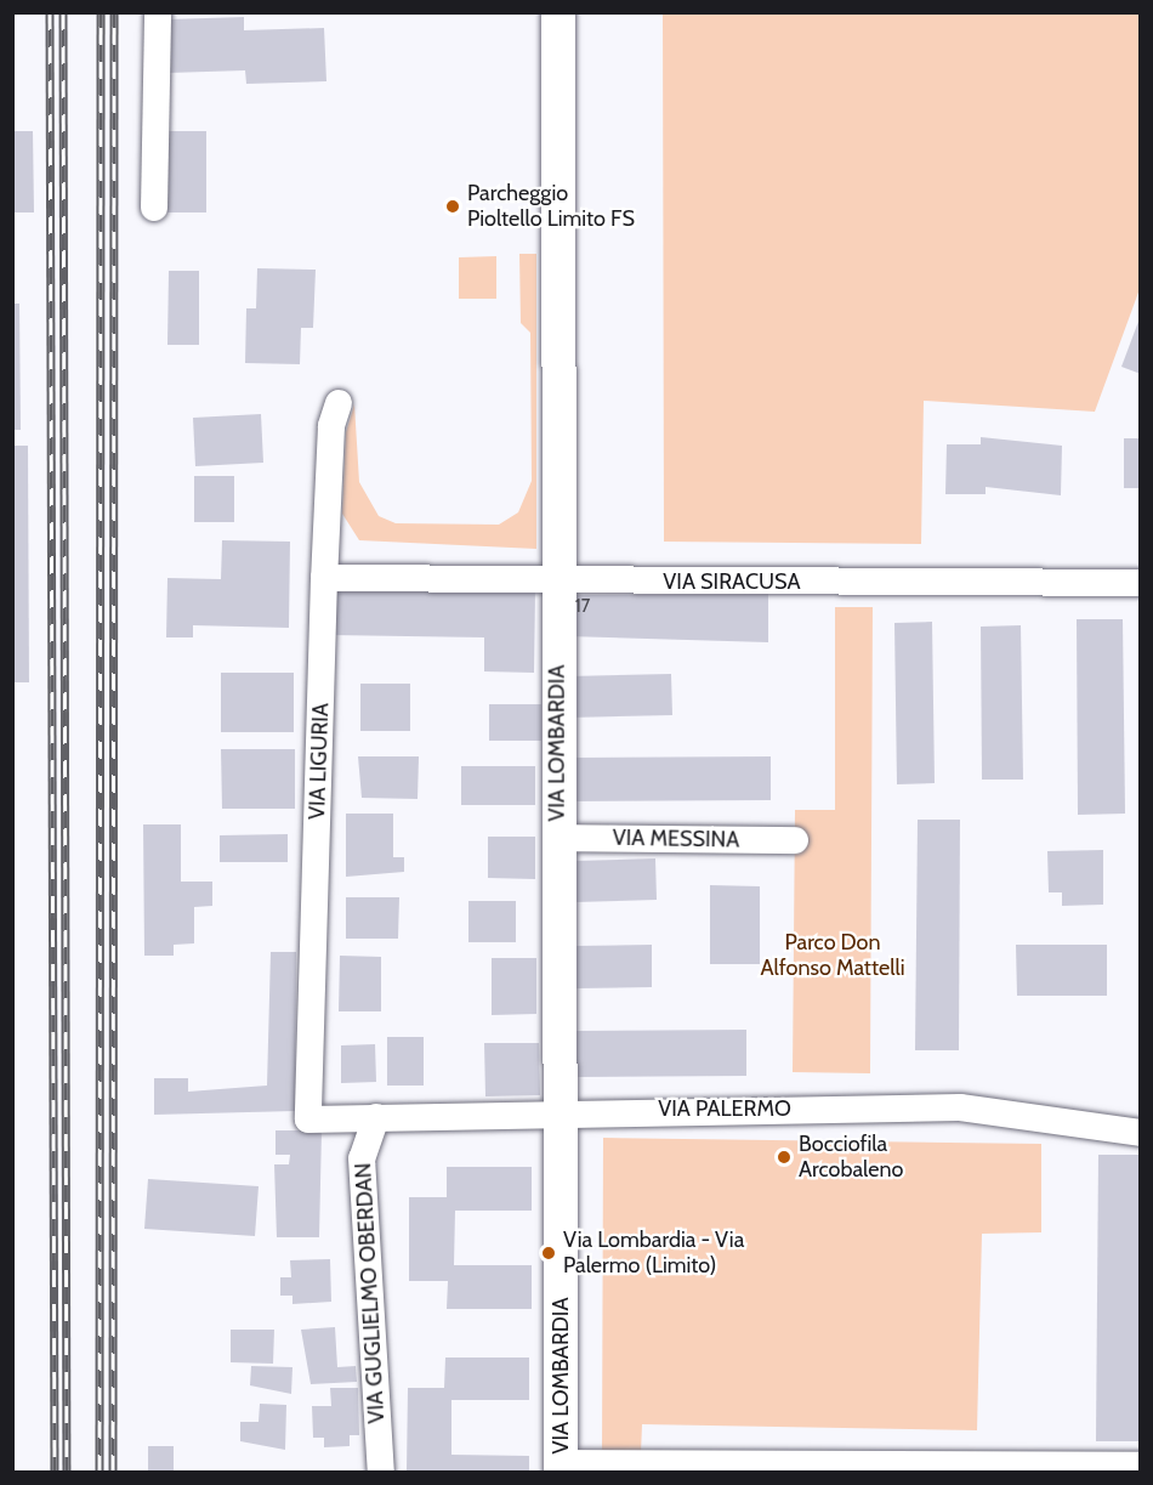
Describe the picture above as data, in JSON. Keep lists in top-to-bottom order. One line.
{"streets":{"street":["VIA SIRACUSA","VIA LOMBARDIA","VIA LIGURIA","VIA MESSINA","VIA PALERMO","VIA GUGLIELMO OBERDAN"]},"crossings":[["VIA SIRACUSA","VIA LOMBARDIA"],["VIA SIRACUSA","VIA LIGURIA"],["VIA LOMBARDIA","VIA MESSINA"],["VIA LOMBARDIA","VIA PALERMO"],["VIA LIGURIA","VIA PALERMO"],["VIA PALERMO","VIA GUGLIELMO OBERDAN"]],"parks":["Parco Don Alfonso Mattelli"],"places":["Parcheggio Pioltello Limito FS","Bocciofila Arcobaleno","Via Lombardia - Via Palermo (Limito)"],"house_numbers":["17"]}
